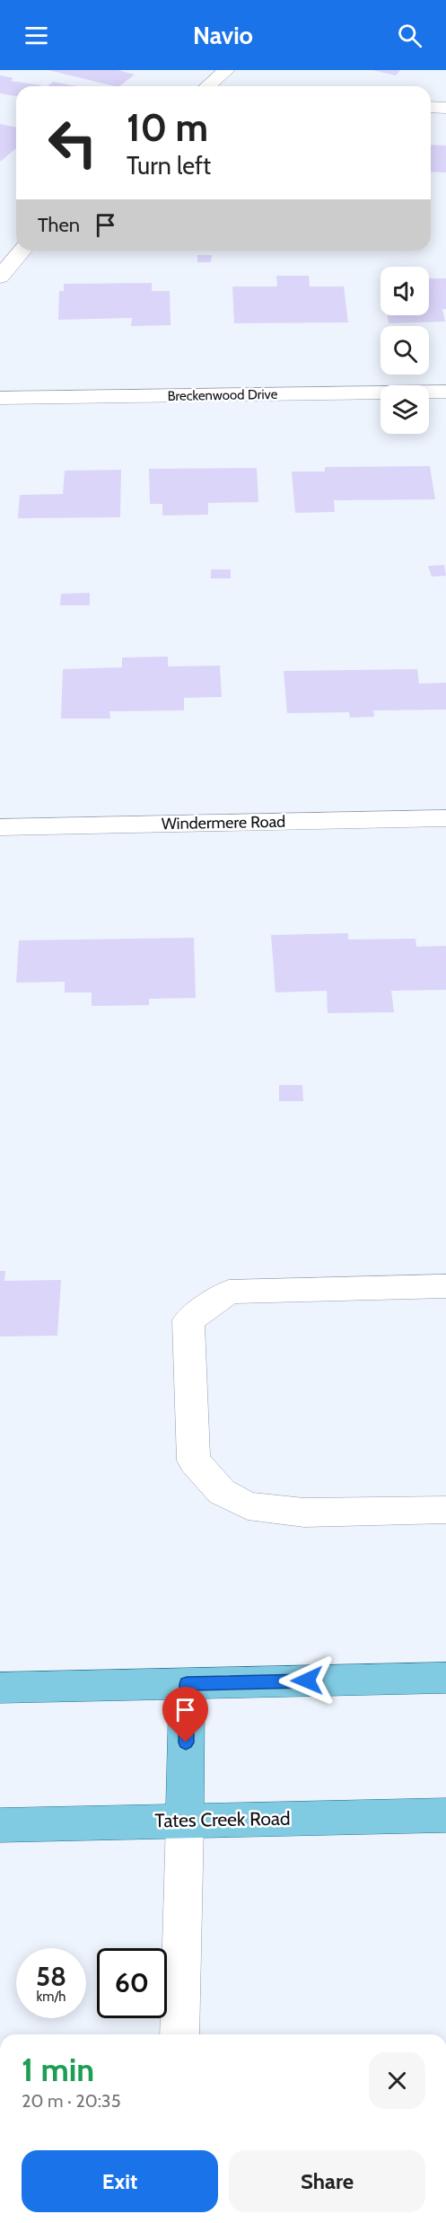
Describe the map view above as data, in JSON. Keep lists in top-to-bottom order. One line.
{"streets":{"main road":["Tates Creek Road"],"street":["Breckenwood Drive","Windermere Road"]},"page":{"header":"Navio","turn":["10 m","Turn left"],"then":"Then","speed":"58 km/h","limit":"60","heading":["1 min","20 m · 20:35"],"buttons":["Exit","Share"]}}
